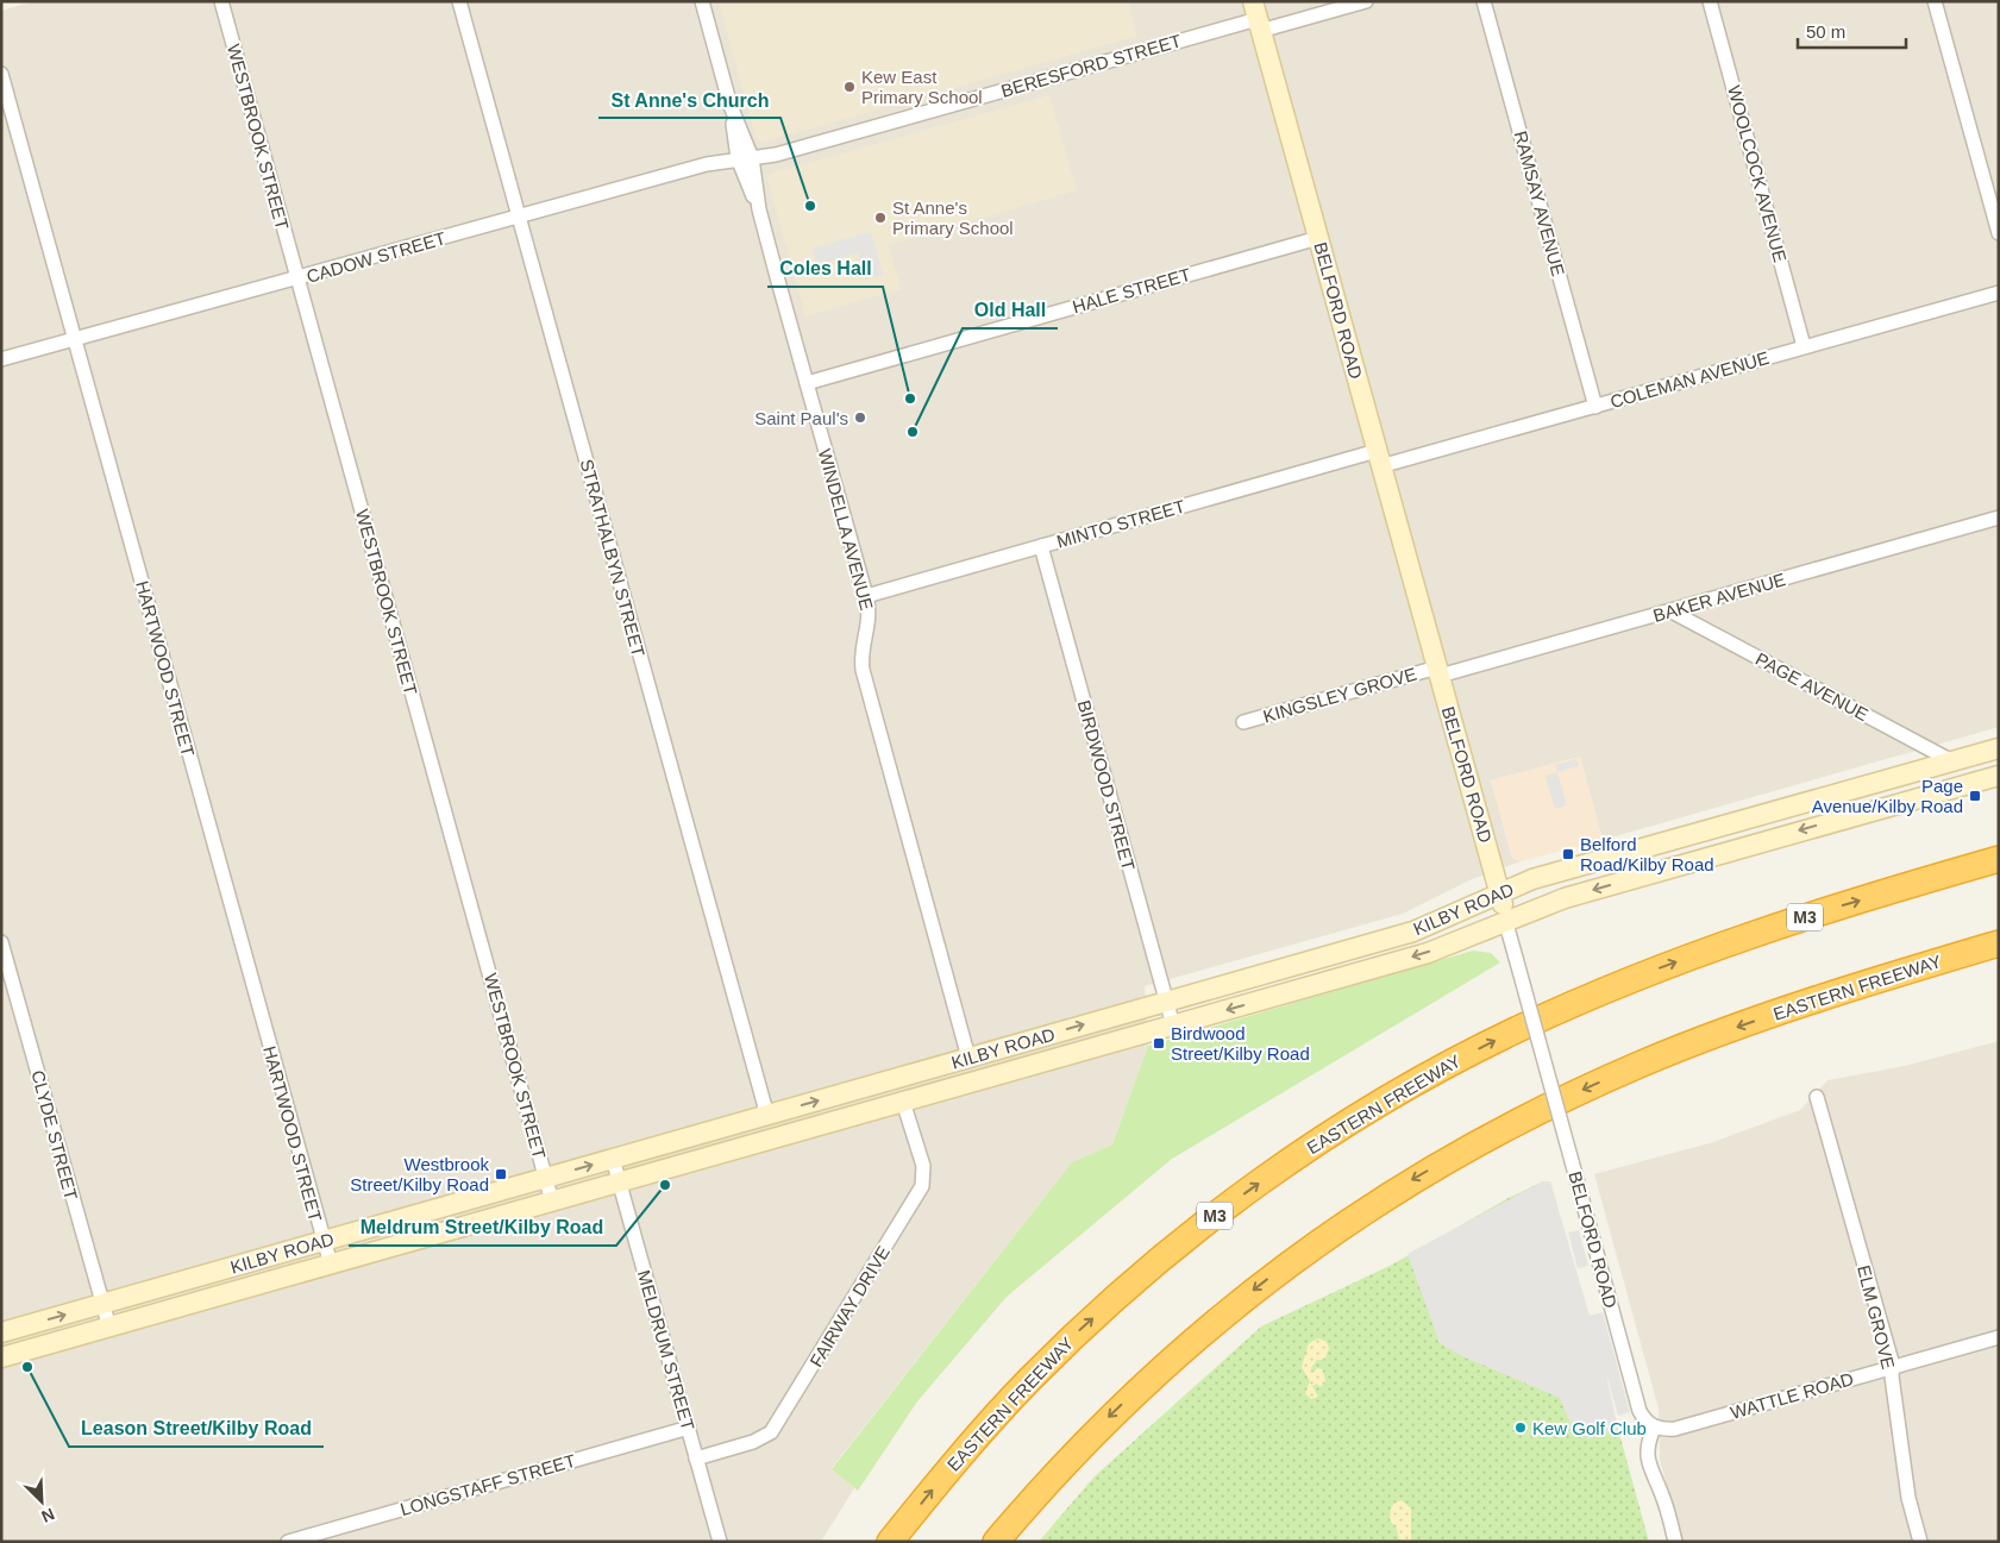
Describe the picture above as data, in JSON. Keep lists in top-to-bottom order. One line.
{"streets":{"highway":["M3","EASTERN FREEWAY"],"street":["BERESFORD STREET","WESTBROOK STREET","WOOLCOCK AVENUE","RAMSAY AVENUE","CADOW STREET","HALE STREET","BELFORD ROAD","COLEMAN AVENUE","MINTO STREET","WINDELLA AVENUE","STRATHALBYN STREET","BAKER AVENUE","HARTWOOD STREET","PAGE AVENUE","KINGSLEY GROVE","BIRDWOOD STREET","KILBY ROAD","CLYDE STREET","FAIRWAY DRIVE","ELM GROVE","MELDRUM STREET","WATTLE ROAD","LONGSTAFF STREET"]},"crossings":[["BERESFORD STREET","CADOW STREET"],["BERESFORD STREET","BELFORD ROAD"],["BERESFORD STREET","WINDELLA AVENUE"],["WESTBROOK STREET","CADOW STREET"],["WESTBROOK STREET","KILBY ROAD"],["WOOLCOCK AVENUE","COLEMAN AVENUE"],["RAMSAY AVENUE","COLEMAN AVENUE"],["CADOW STREET","WINDELLA AVENUE"],["CADOW STREET","STRATHALBYN STREET"],["CADOW STREET","HARTWOOD STREET"],["HALE STREET","BELFORD ROAD"],["HALE STREET","WINDELLA AVENUE"],["BELFORD ROAD","COLEMAN AVENUE"],["BELFORD ROAD","MINTO STREET"],["BELFORD ROAD","BAKER AVENUE"],["BELFORD ROAD","KINGSLEY GROVE"],["BELFORD ROAD","KILBY ROAD"],["BELFORD ROAD","WATTLE ROAD"],["COLEMAN AVENUE","MINTO STREET"],["MINTO STREET","WINDELLA AVENUE"],["MINTO STREET","BIRDWOOD STREET"],["WINDELLA AVENUE","KILBY ROAD"],["STRATHALBYN STREET","KILBY ROAD"],["BAKER AVENUE","PAGE AVENUE"],["BAKER AVENUE","KINGSLEY GROVE"],["HARTWOOD STREET","KILBY ROAD"],["PAGE AVENUE","KILBY ROAD"],["BIRDWOOD STREET","KILBY ROAD"],["KILBY ROAD","CLYDE STREET"],["KILBY ROAD","FAIRWAY DRIVE"],["KILBY ROAD","MELDRUM STREET"],["FAIRWAY DRIVE","MELDRUM STREET"],["ELM GROVE","WATTLE ROAD"],["MELDRUM STREET","LONGSTAFF STREET"]],"places":{"other":["Kew East Primary School","St Anne's Church","St Anne's Primary School","Coles Hall","Saint Paul's","Old Hall","Meldrum Street/Kilby Road","Leason Street/Kilby Road","Kew Golf Club"],"transit":["Page Avenue/Kilby Road","Belford Road/Kilby Road","Birdwood Street/Kilby Road","Westbrook Street/Kilby Road"]},"scale_bar":"50 m","north":"bottom right"}
